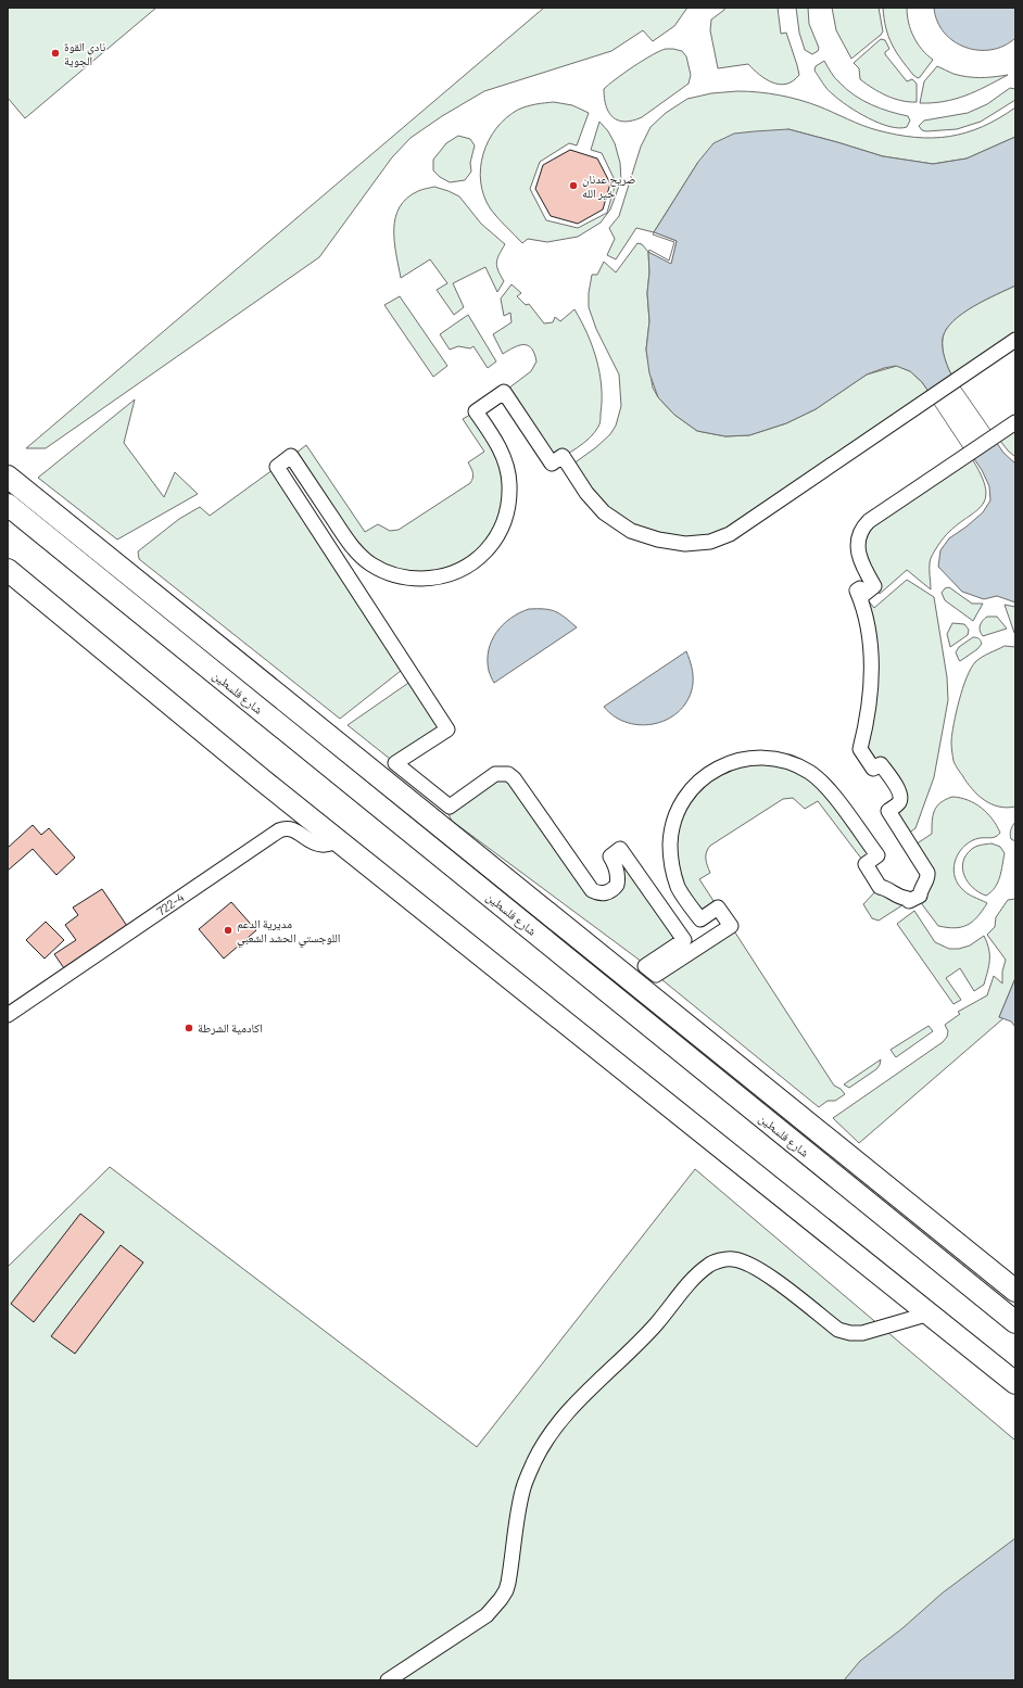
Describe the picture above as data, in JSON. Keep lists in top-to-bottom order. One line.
{"streets":{"main road":["شارع فلسطين"],"street":["722-4"]},"places":["نادي القوة الجوية","ضريح عدنان خير الله","مديرية الدعم اللوجستي الحشد الشعبي","اكادمية الشرطة"]}
